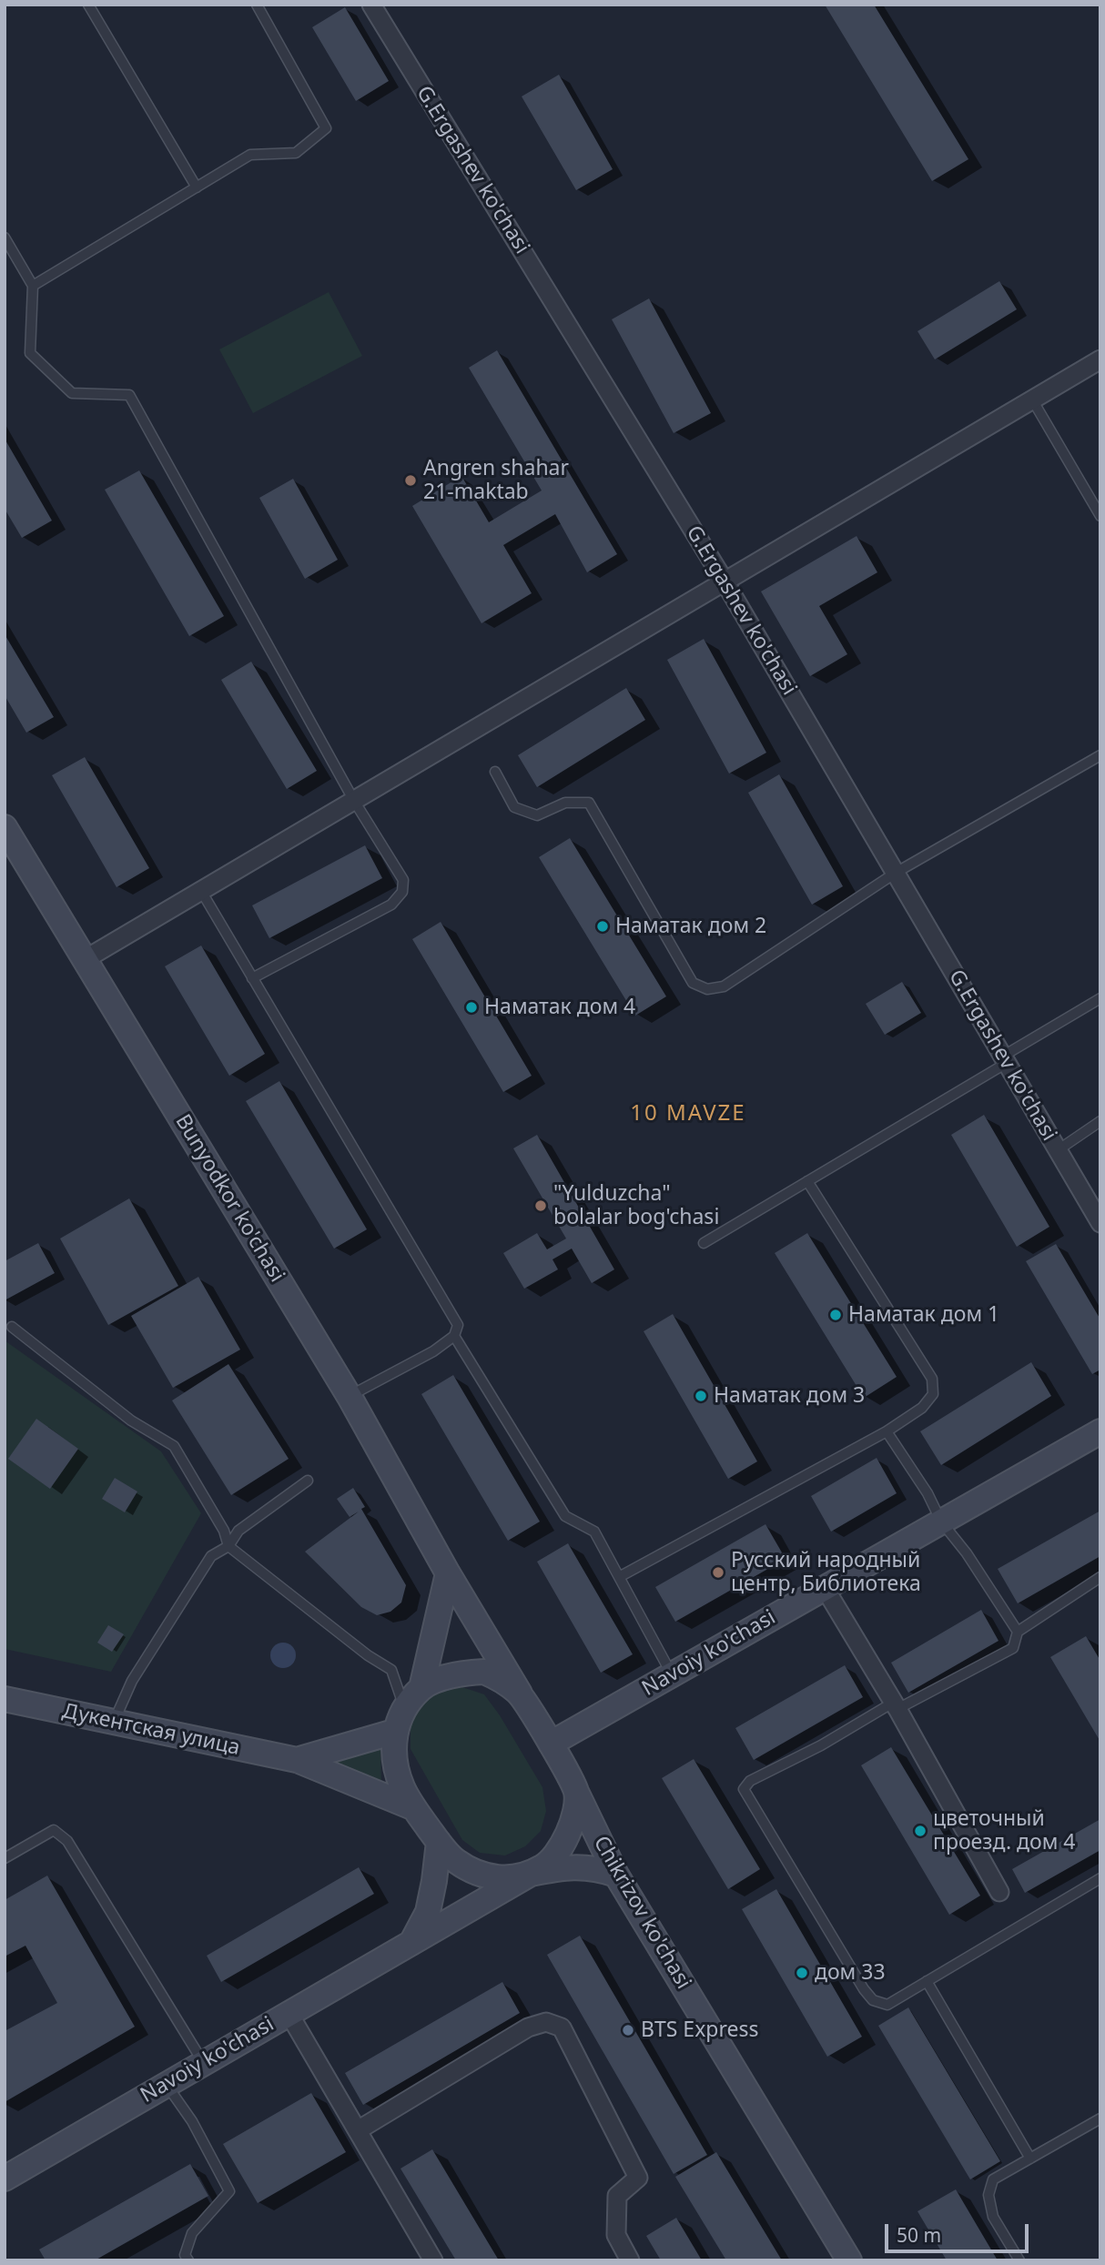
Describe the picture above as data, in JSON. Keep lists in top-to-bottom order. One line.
{"streets":{"main road":["Bunyodkor ko'chasi","Navoiy ko'chasi","Дукентская улица","Chikrizov ko'chasi"],"street":["G.Ergashev ko'chasi"]},"crossings":[["Navoiy ko'chasi","Дукентская улица"],["Navoiy ko'chasi","Chikrizov ko'chasi"],["Дукентская улица","Chikrizov ko'chasi"]],"districts":["10 MAVZE"],"places":["Angren shahar 21-maktab","Наматак дом 2","Наматак дом 4","\"Yulduzcha\" bolalar bog'chasi","Наматак дом 1","Наматак дом 3","Русский народный центр, Библиотека","цветочный проезд. дом 4","дом 33","BTS Express"],"scale_bar":"50 m"}
